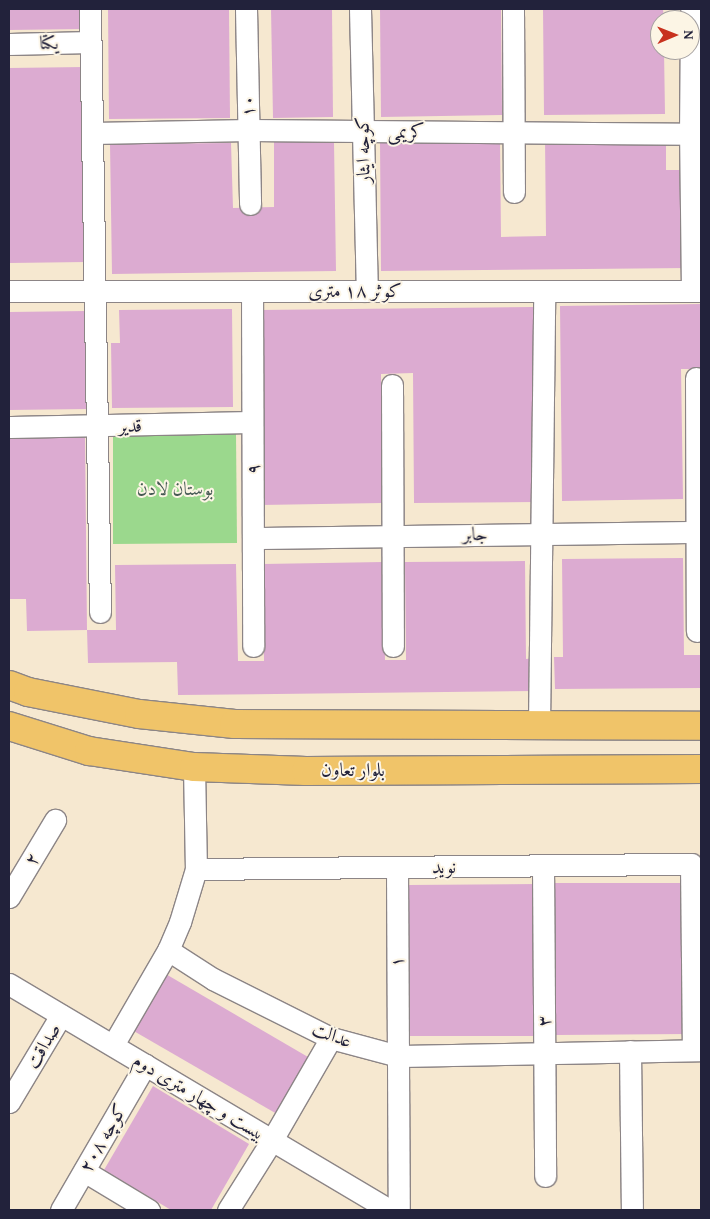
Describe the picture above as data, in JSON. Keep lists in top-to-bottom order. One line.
{"streets":{"main road":["بلوار تعاون"],"street":["یکتا","۱۰","کریمی","کوچه ایثار","کوثر ۱۸ متری","قدیر","۹","جابر","۲","نوید","۱","۳","عدالت","صداقت","بیست و چهار متری دوم","کوچه ۲۰۸"]},"crossings":[["۱۰","کریمی"],["کریمی","کوچه ایثار"],["کوچه ایثار","کوثر ۱۸ متری"],["کوثر ۱۸ متری","۹"],["قدیر","۹"],["۹","جابر"],["نوید","۱"],["نوید","۳"],["نوید","عدالت"],["۱","عدالت"],["۳","عدالت"],["صداقت","بیست و چهار متری دوم"],["بیست و چهار متری دوم","کوچه ۲۰۸"]],"parks":["بوستان لادن"],"north":"right"}
